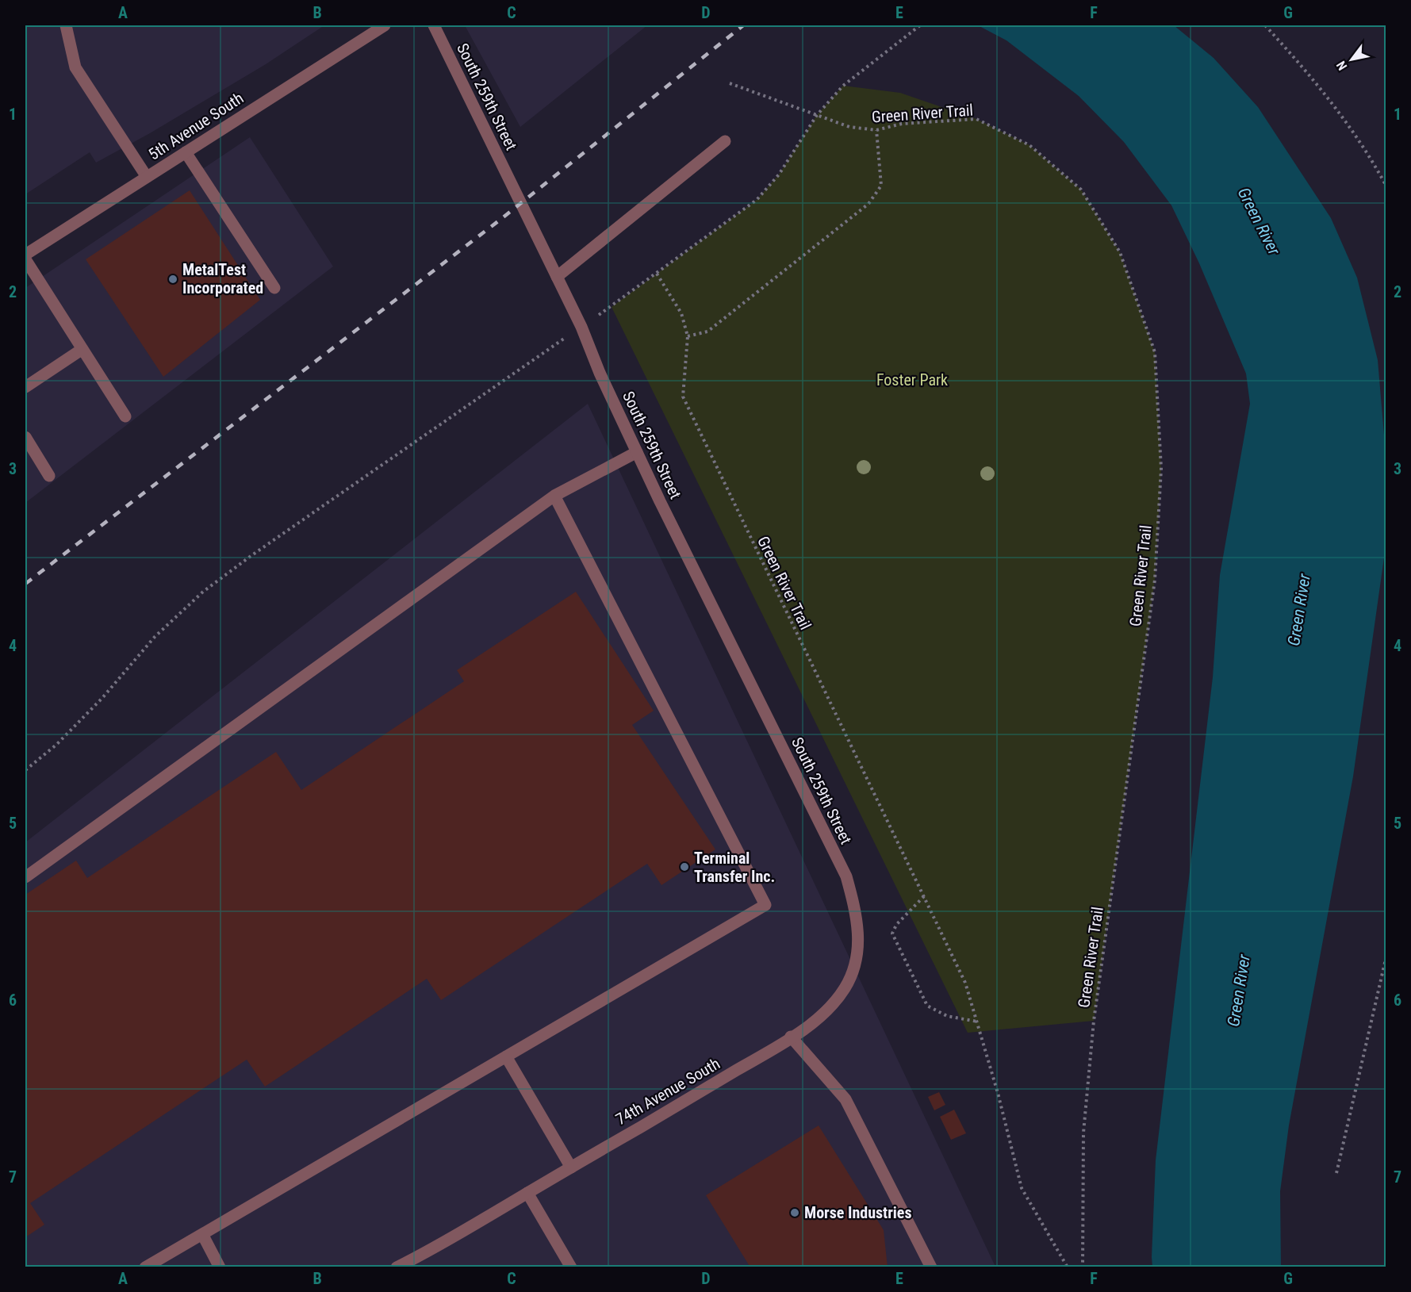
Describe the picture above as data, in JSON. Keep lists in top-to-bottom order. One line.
{"streets":{"street":["South 259th Street","5th Avenue South","74th Avenue South"],"path":["Green River Trail"]},"crossings":[["South 259th Street","74th Avenue South"]],"water":["Green River"],"parks":["Foster Park"],"places":["MetalTest Incorporated","Terminal Transfer Inc.","Morse Industries"],"north":"bottom left","grid":{"columns":["A","B","C","D","E","F","G"],"rows":["1","2","3","4","5","6","7"]}}
